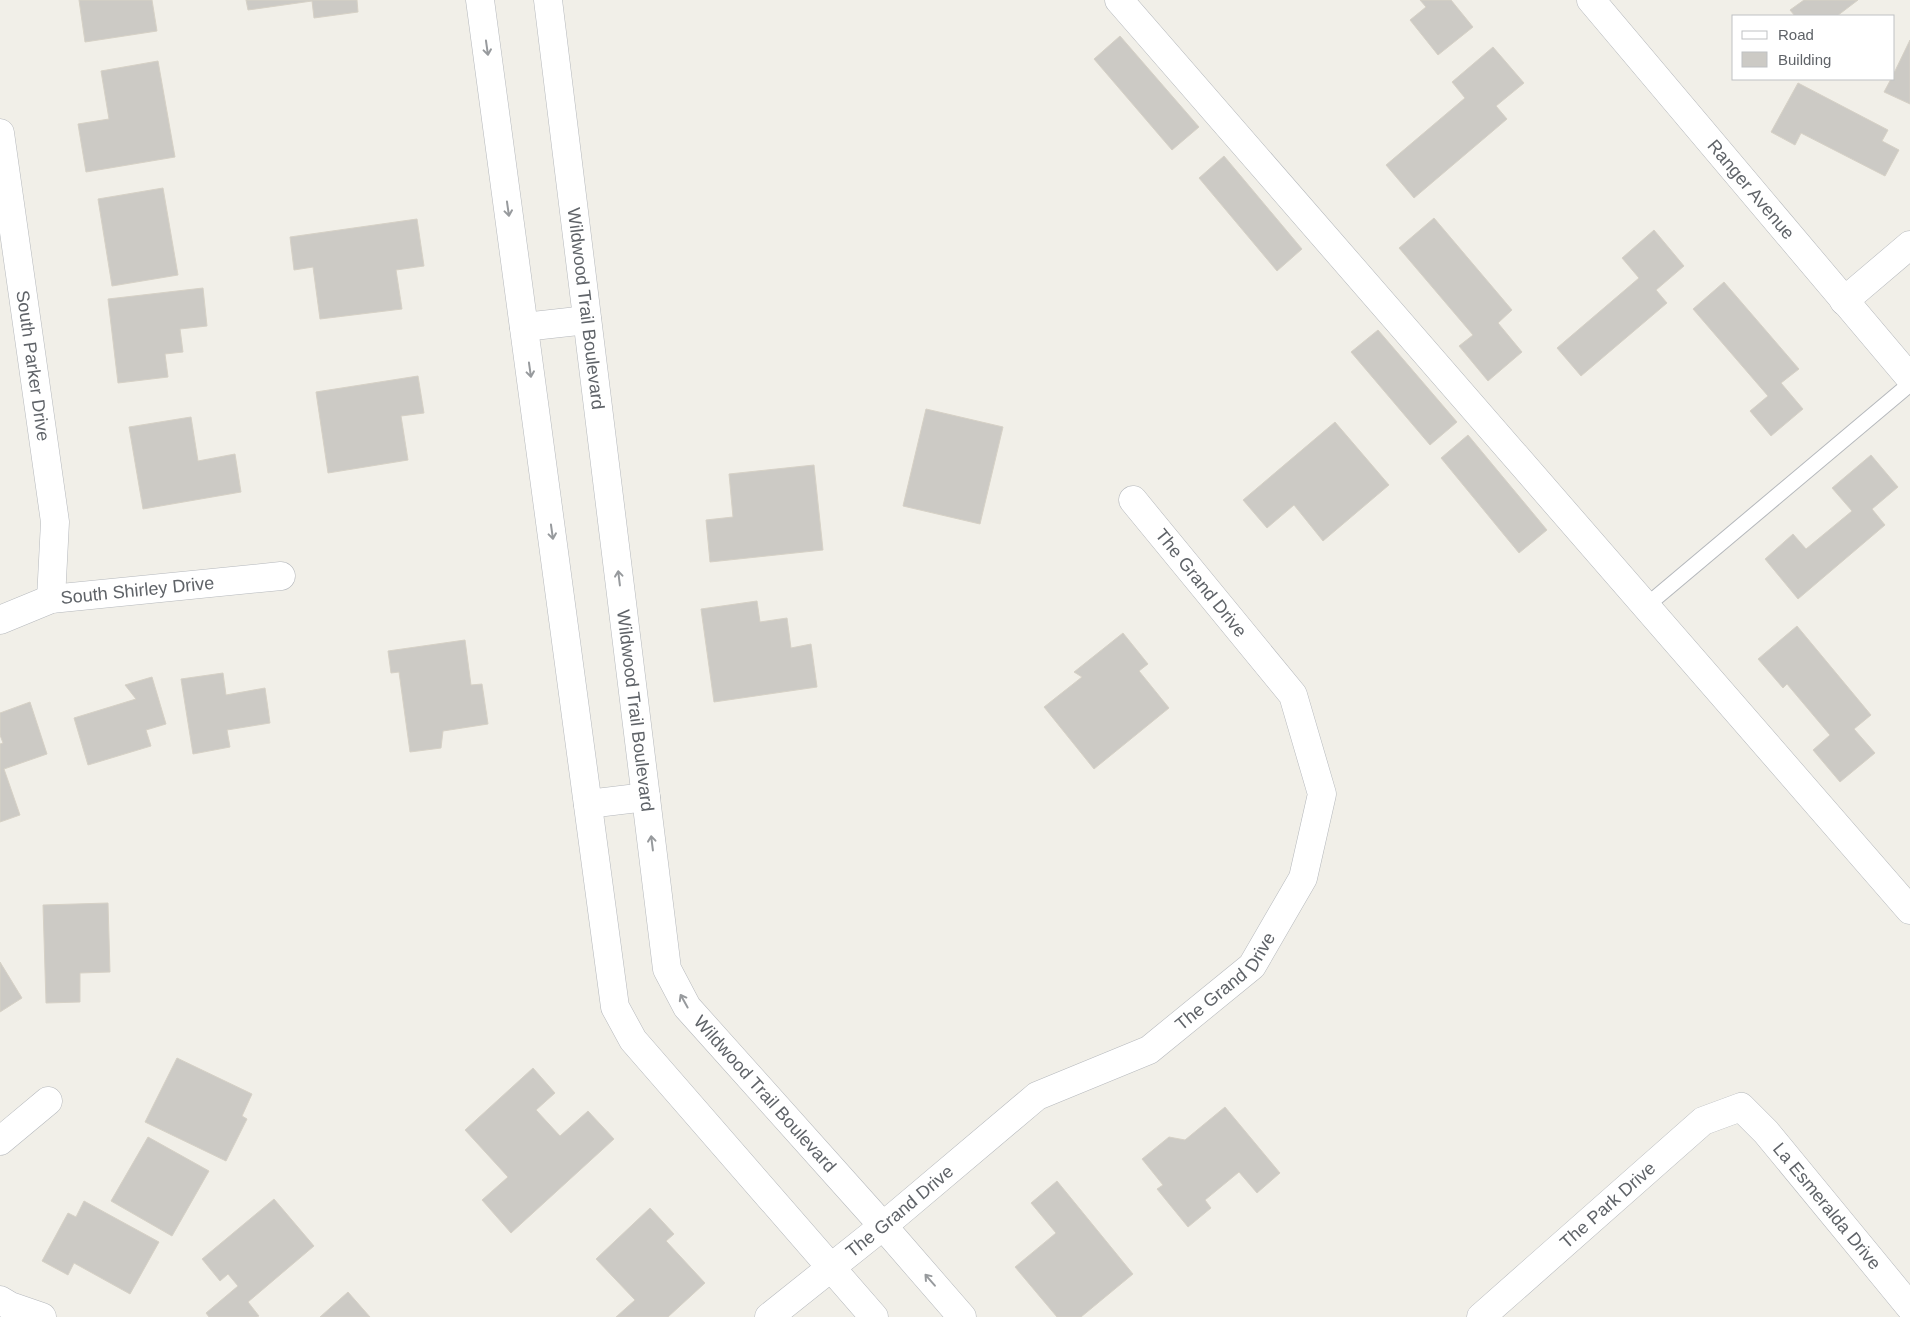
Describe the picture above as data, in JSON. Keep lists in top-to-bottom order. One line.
{"streets":{"street":["Ranger Avenue","Wildwood Trail Boulevard","South Parker Drive","The Grand Drive","South Shirley Drive","The Park Drive","La Esmeralda Drive"]},"crossings":[["Wildwood Trail Boulevard","The Grand Drive"],["South Parker Drive","South Shirley Drive"],["The Park Drive","La Esmeralda Drive"]],"legend":["Road","Building"]}
